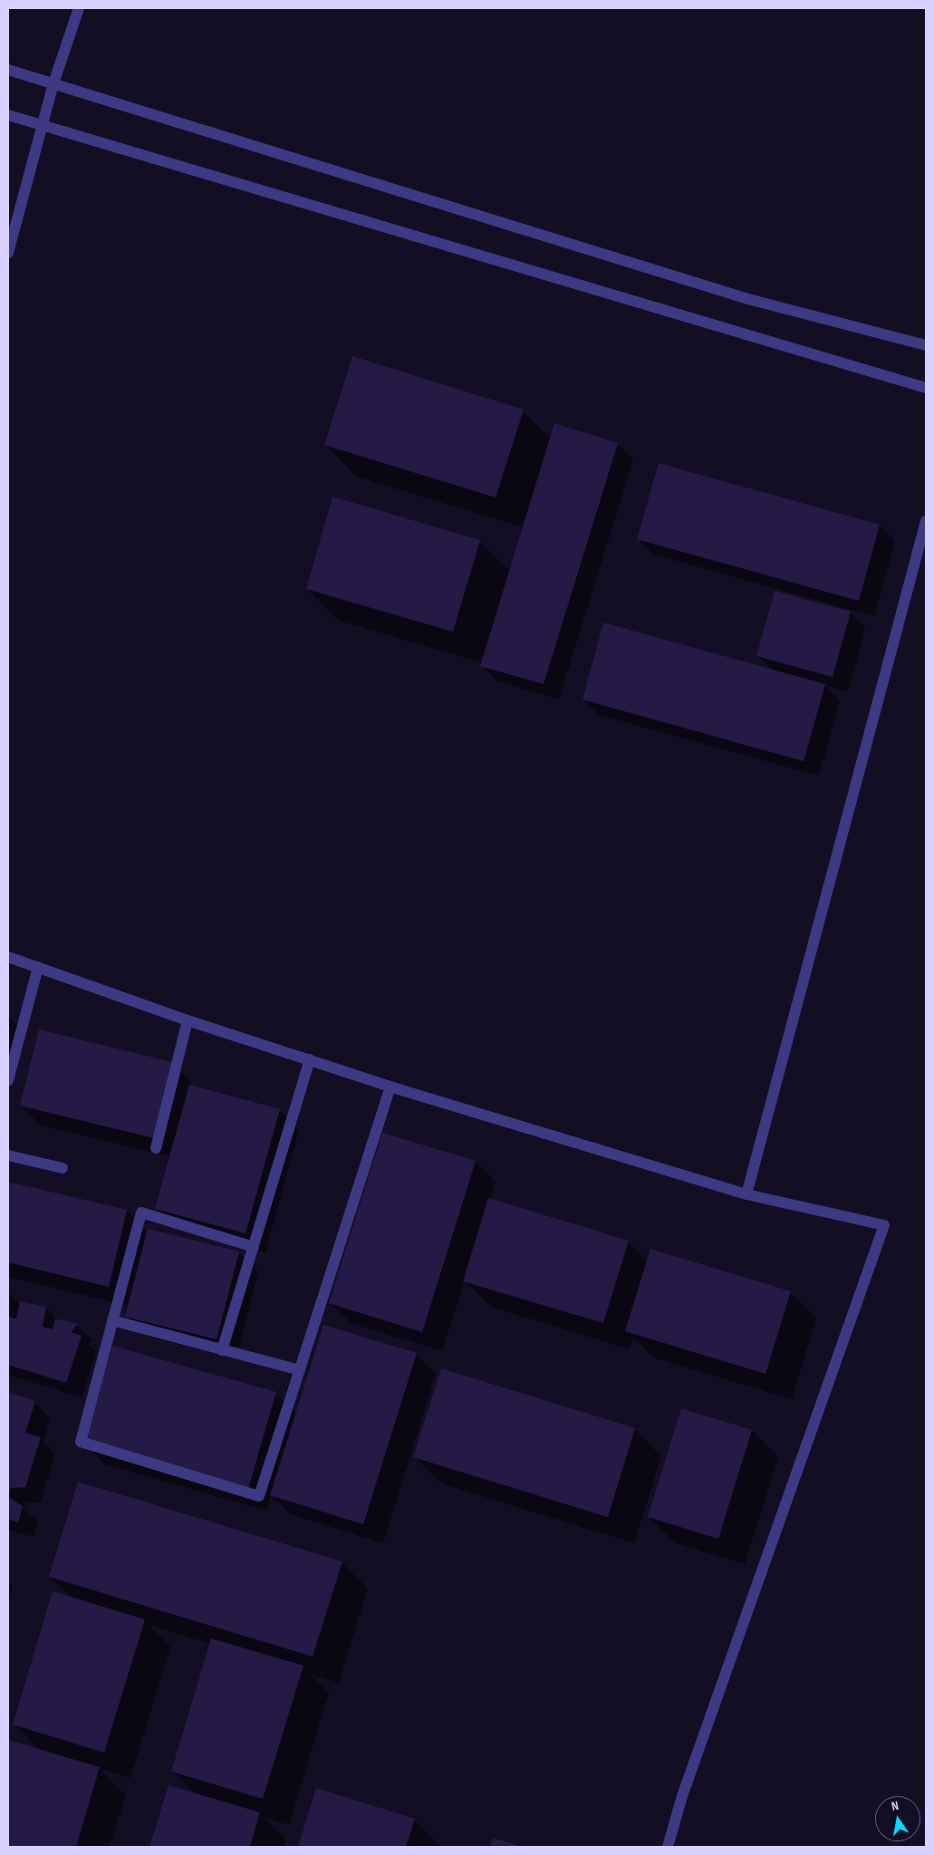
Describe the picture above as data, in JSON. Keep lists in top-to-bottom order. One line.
{"north":"top"}
